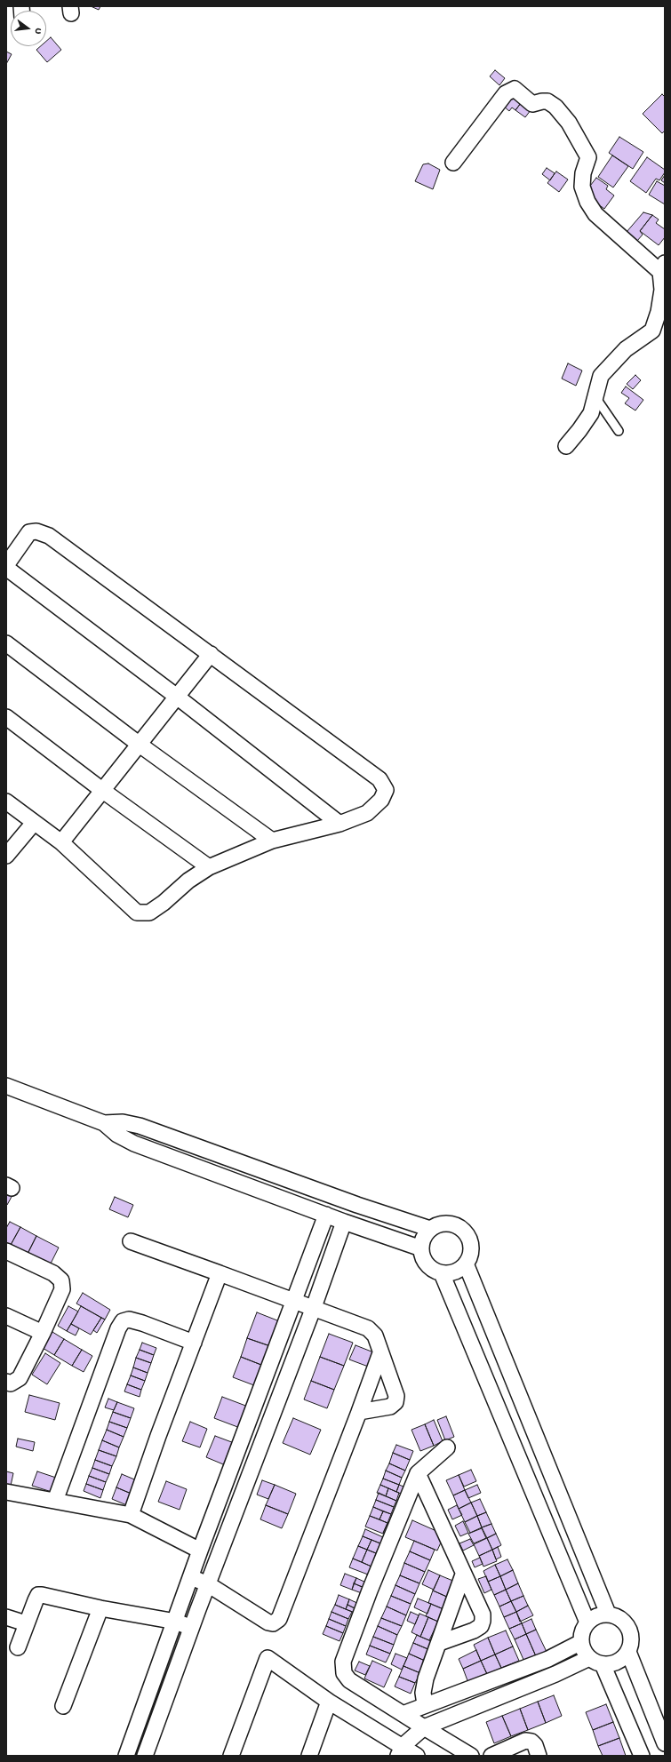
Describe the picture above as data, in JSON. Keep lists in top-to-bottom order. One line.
{"north":"right"}
